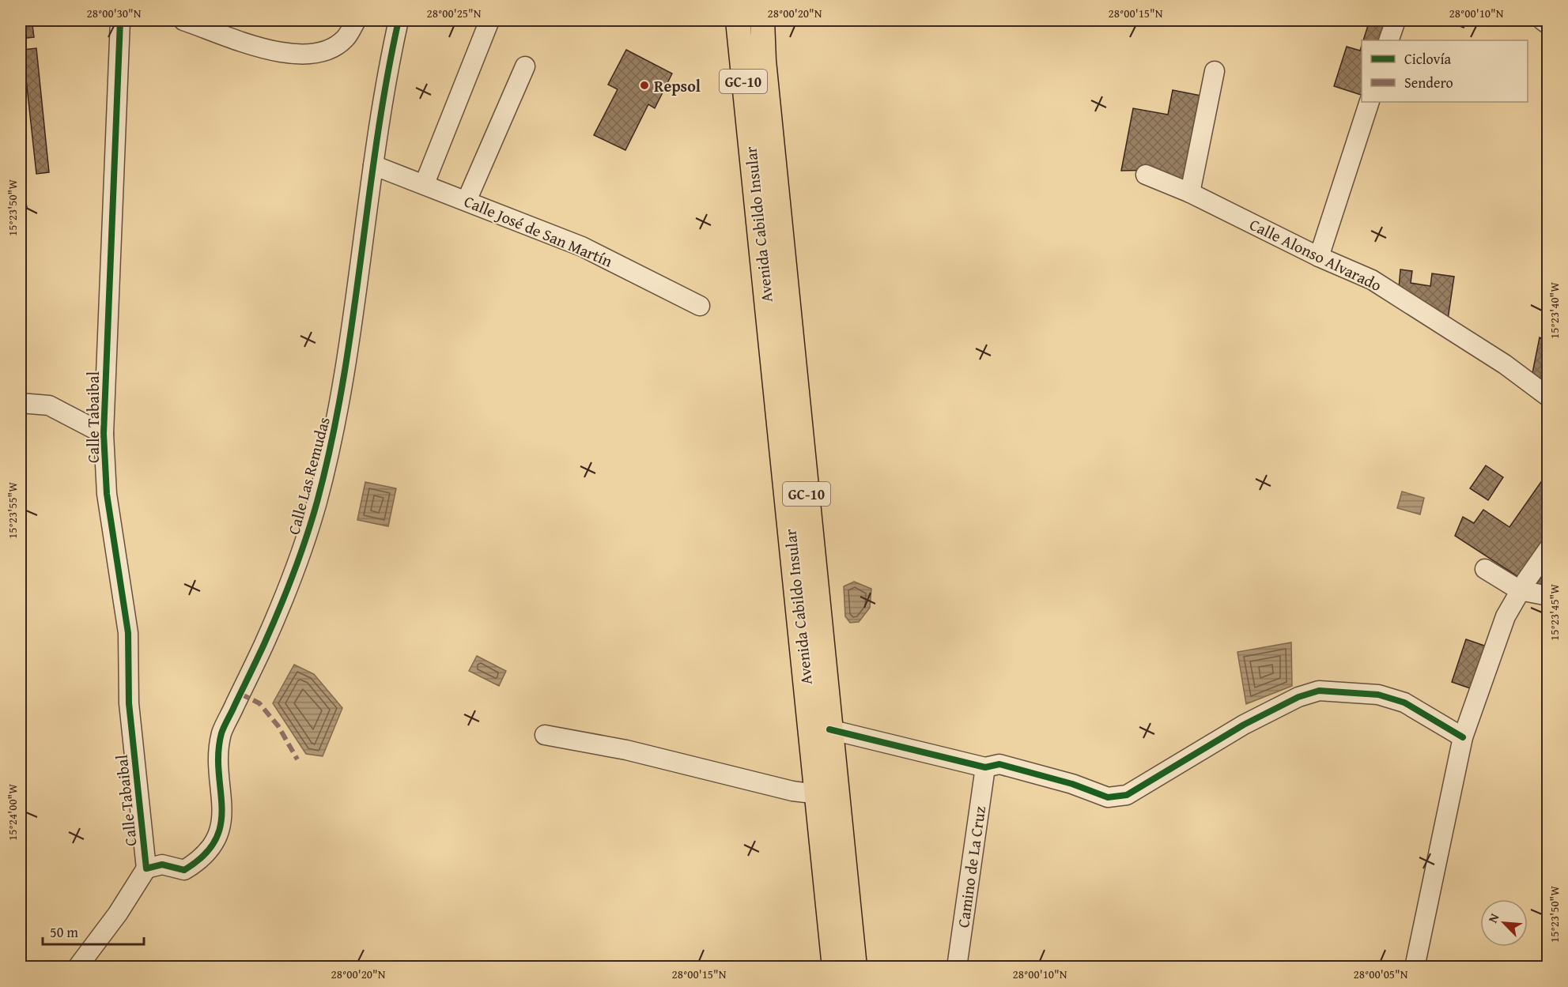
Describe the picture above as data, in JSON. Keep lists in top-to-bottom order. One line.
{"streets":{"main road":["GC-10","Avenida Cabildo Insular"],"street":["Calle José de San Martín","Calle Alonso Alvarado","Calle Tabaibal","Calle Las Remudas","Camino de La Cruz"]},"crossings":[["Calle José de San Martín","Calle Las Remudas"],["Calle Tabaibal","Calle Las Remudas"]],"places":["Repsol"],"legend":["Ciclovía","Sendero"],"scale_bar":"50 m","north":"top left","coordinates":["28°00'30\"N","28°00'25\"N","28°00'20\"N","28°00'15\"N","28°00'10\"N","15°23'50\"W","15°23'40\"W","15°23'55\"W","15°23'45\"W","15°24'00\"W","28°00'05\"N"]}
